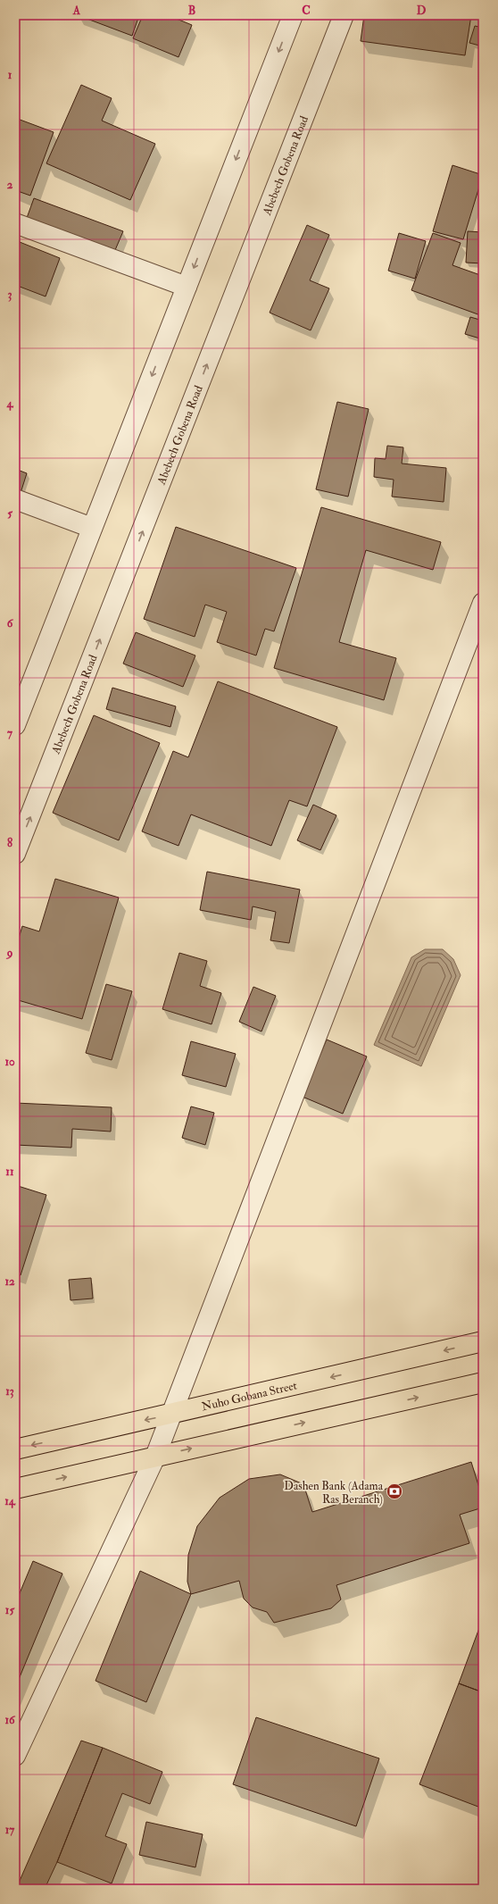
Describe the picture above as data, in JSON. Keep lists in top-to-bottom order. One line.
{"streets":{"main road":["Nuho Gobana Street"],"street":["Abebech Gobena Road"]},"places":{"bank":["Dashen Bank (Adama Ras Beranch)"]},"grid":{"columns":["A","B","C","D"],"rows":["1","2","3","4","5","6","7","8","9","10","11","12","13","14","15","16","17"]}}
